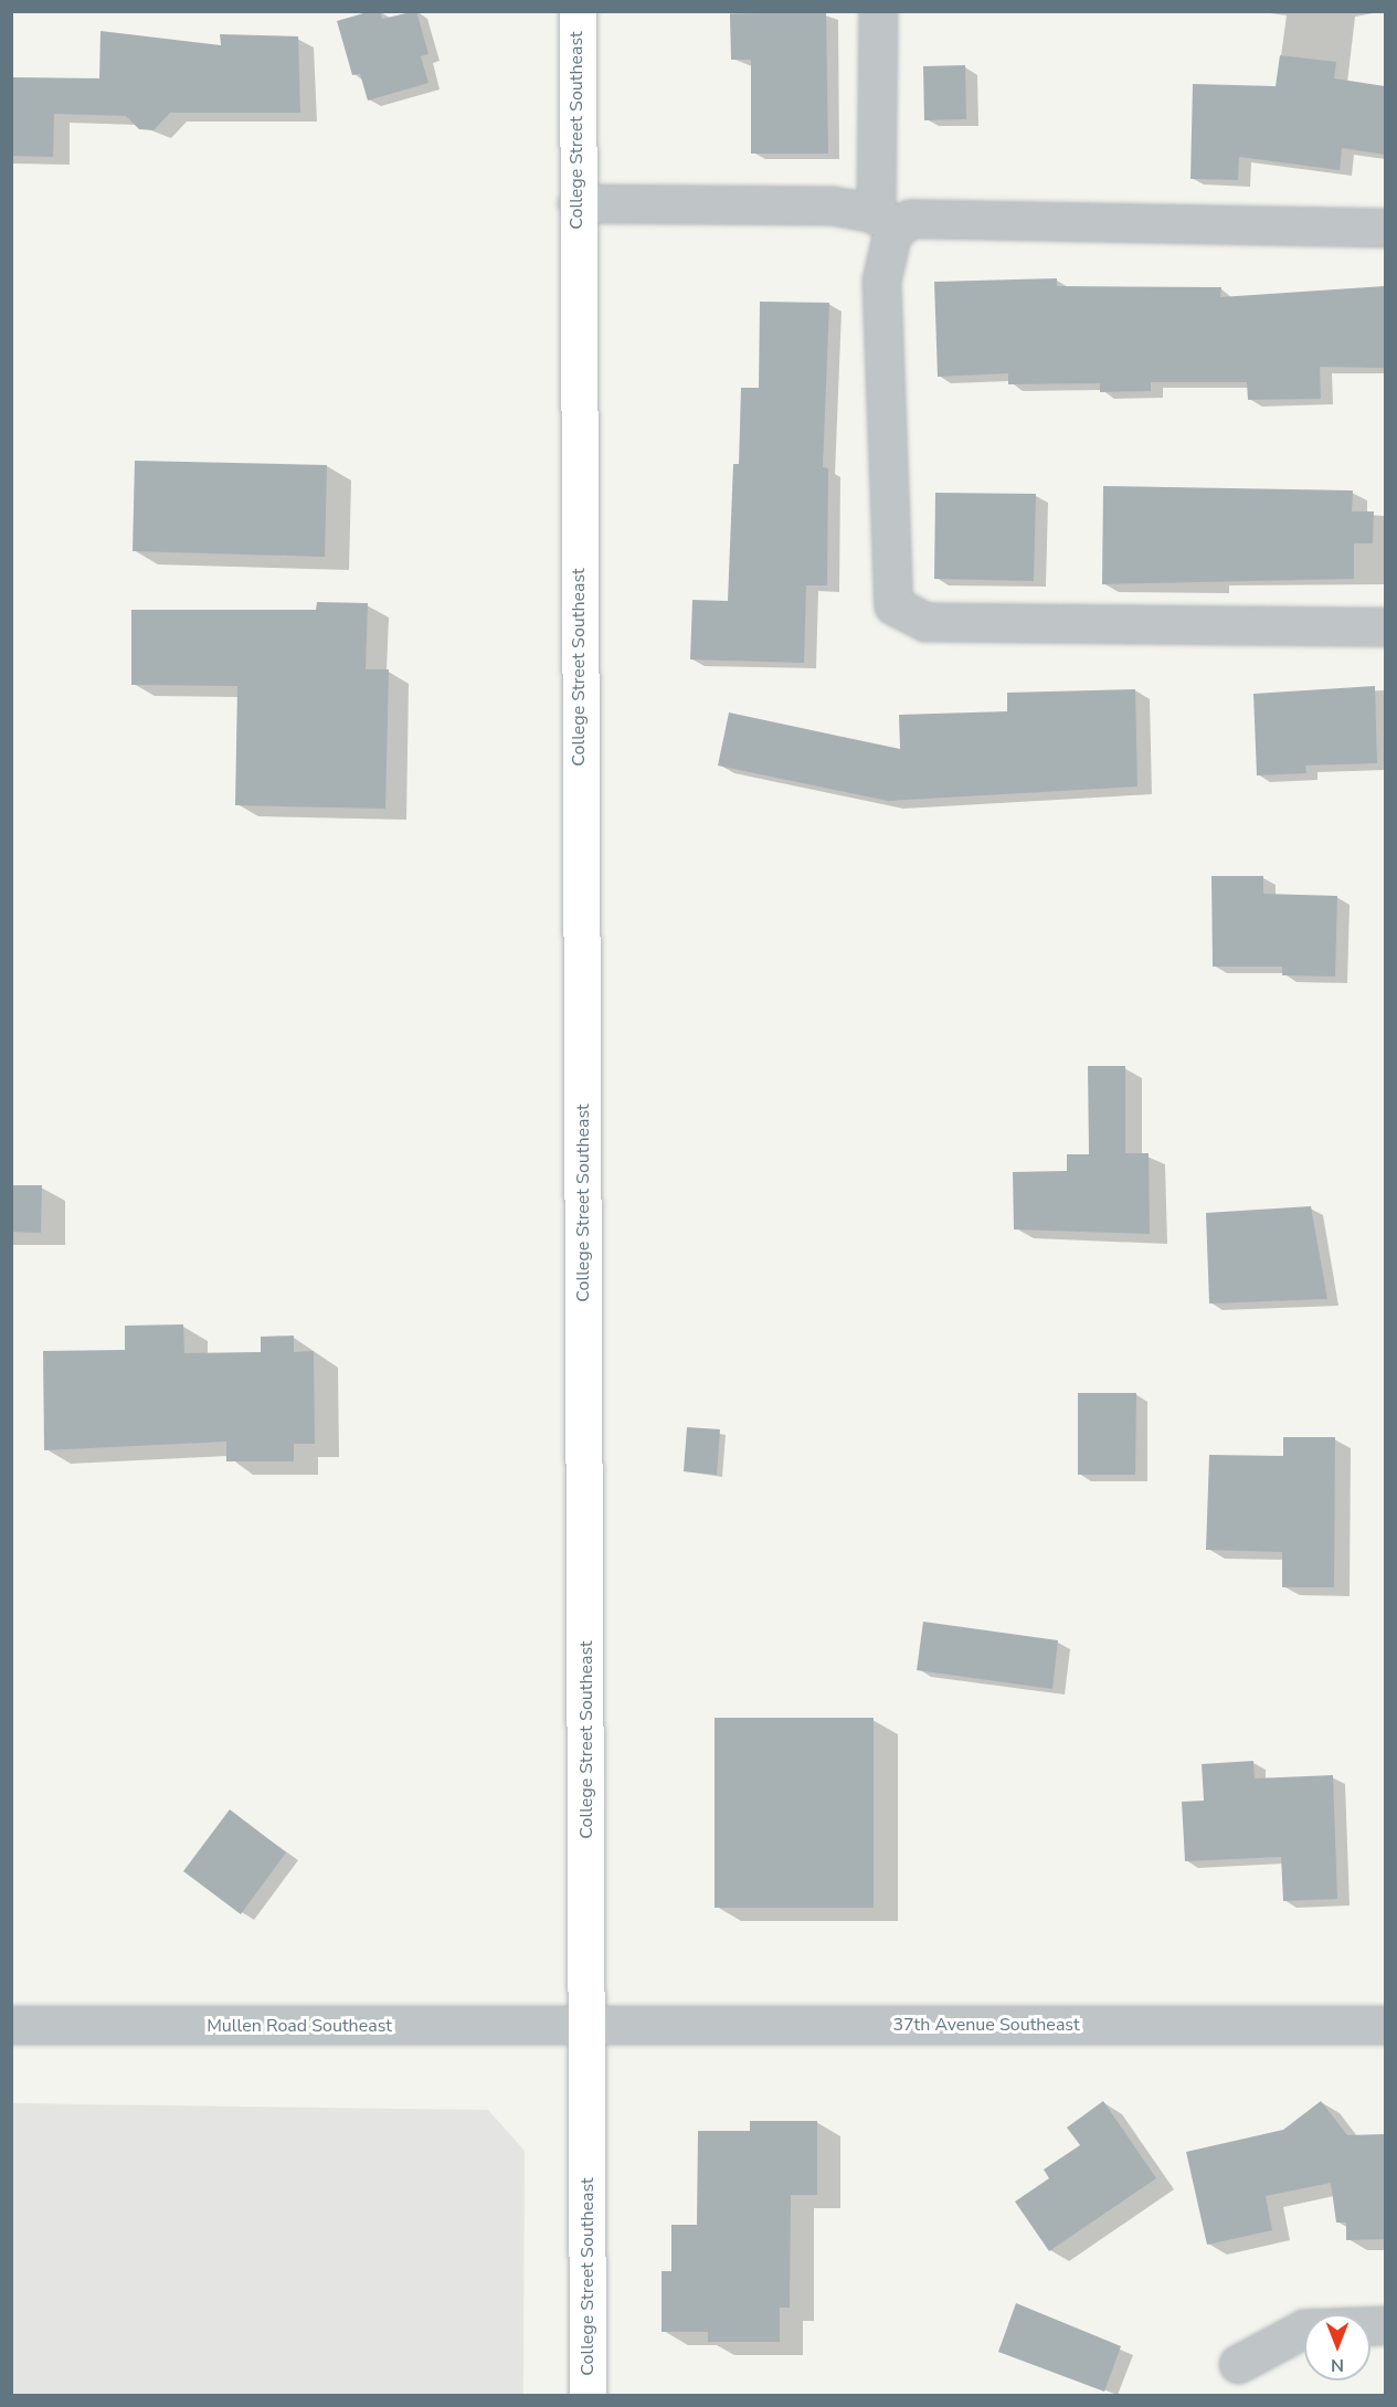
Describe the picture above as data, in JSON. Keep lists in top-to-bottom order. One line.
{"streets":{"main road":["College Street Southeast"],"street":["37th Avenue Southeast","Mullen Road Southeast"]},"crossings":[["College Street Southeast","37th Avenue Southeast"],["College Street Southeast","Mullen Road Southeast"],["37th Avenue Southeast","Mullen Road Southeast"]],"north":"bottom"}
